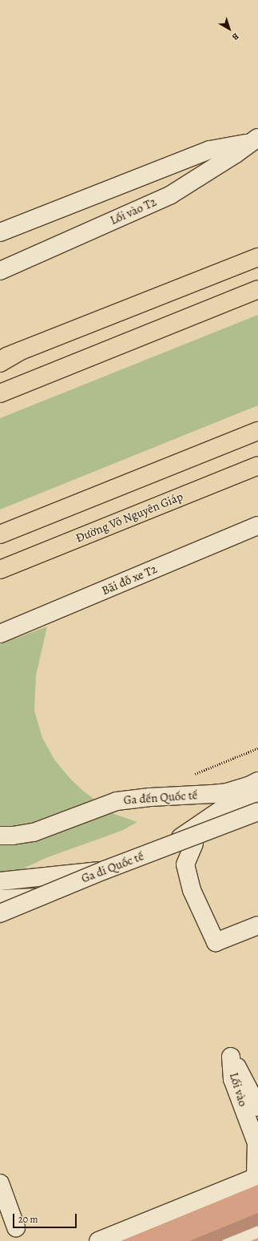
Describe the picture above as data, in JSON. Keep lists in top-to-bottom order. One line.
{"streets":{"main road":["Đường Võ Nguyên Giáp"],"lane":["Lối vào T2","Bãi đỗ xe T2","Ga đến Quốc tế","Ga đi Quốc tế","Lối vào"]},"crossings":[["Ga đến Quốc tế","Ga đi Quốc tế"]],"scale_bar":"20 m","north":"bottom right"}
